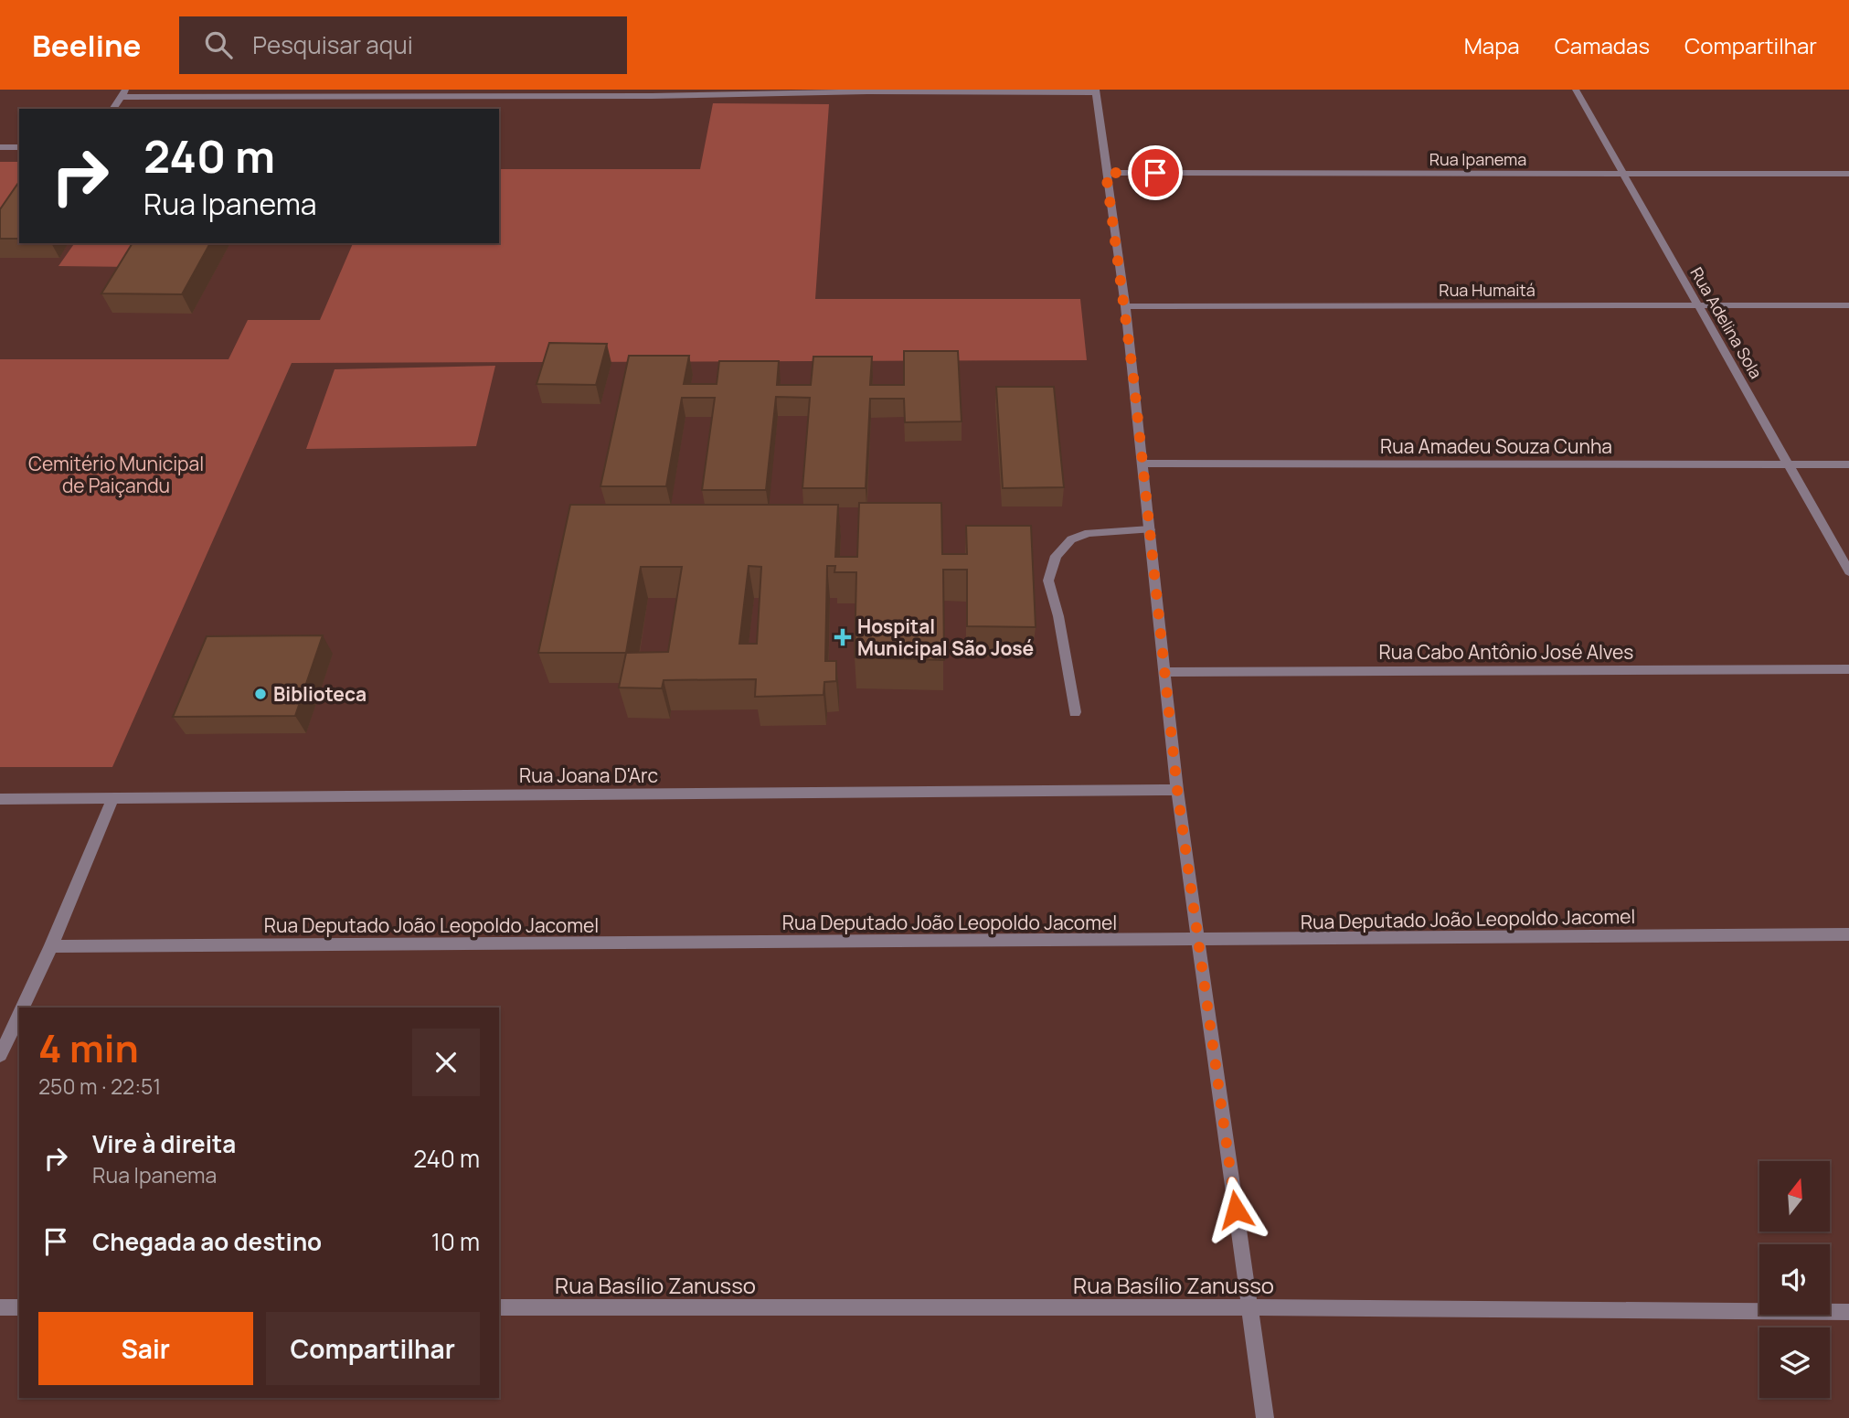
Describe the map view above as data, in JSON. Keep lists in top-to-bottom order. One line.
{"streets":{"street":["Rua Ipanema","Rua Humaitá","Rua Adelina Sola","Rua Amadeu Souza Cunha","Rua Cabo Antônio José Alves","Rua Joana D'Arc","Rua Deputado João Leopoldo Jacomel","Rua Basílio Zanusso"]},"crossings":[["Rua Ipanema","Rua Adelina Sola"],["Rua Humaitá","Rua Adelina Sola"],["Rua Adelina Sola","Rua Amadeu Souza Cunha"]],"parks":["Cemitério Municipal de Paiçandu"],"places":{"health":["Hospital Municipal São José"],"other":["Biblioteca"]},"north":"top","page":{"header":"Beeline","search":"Pesquisar aqui","nav":["Mapa","Camadas","Compartilhar"],"turn":["240 m","Rua Ipanema"],"heading":["4 min","250 m · 22:51"],"list":[{"name":"Vire à direita","note":"Rua Ipanema","value":"240 m"},{"name":"Chegada ao destino","value":"10 m"}],"buttons":["Sair","Compartilhar"]}}
